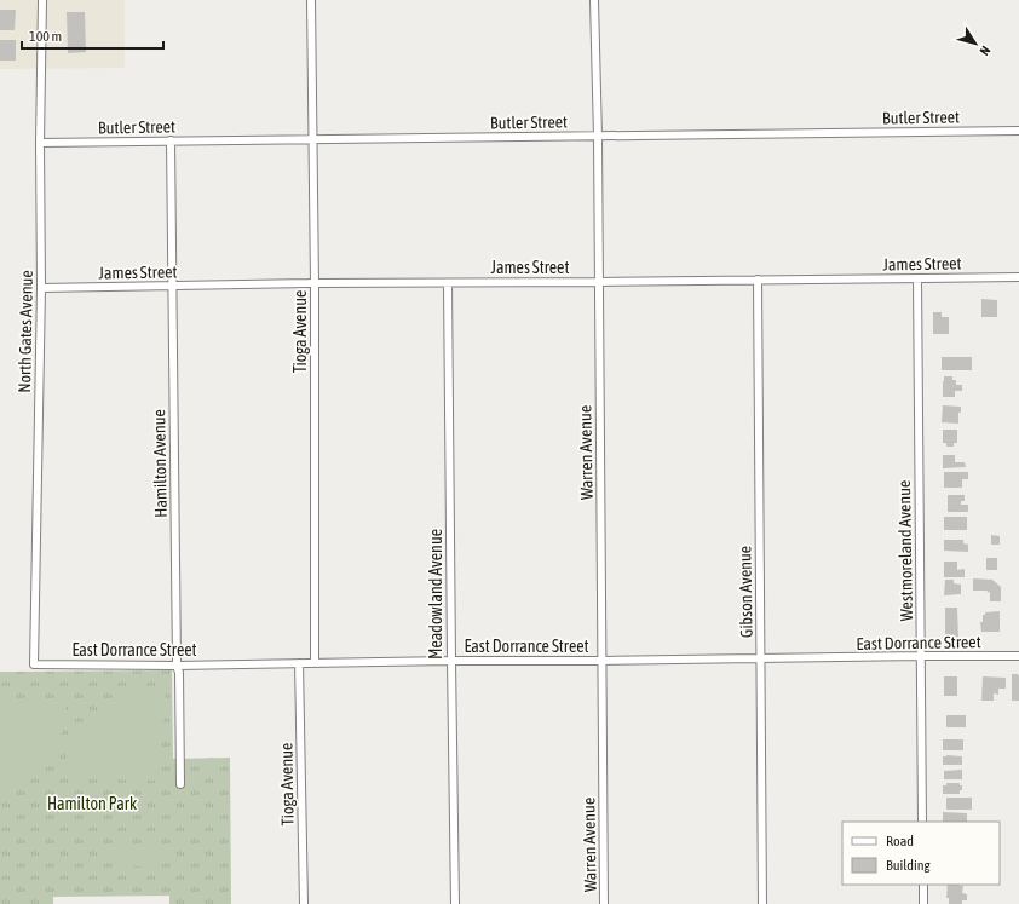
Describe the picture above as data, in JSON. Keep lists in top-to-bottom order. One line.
{"streets":{"street":["Butler Street","James Street","North Gates Avenue","Tioga Avenue","Warren Avenue","Hamilton Avenue","Westmoreland Avenue","Gibson Avenue","Meadowland Avenue","East Dorrance Street"]},"crossings":[["Butler Street","North Gates Avenue"],["Butler Street","Tioga Avenue"],["Butler Street","Warren Avenue"],["Butler Street","Hamilton Avenue"],["James Street","North Gates Avenue"],["James Street","Tioga Avenue"],["James Street","Warren Avenue"],["James Street","Hamilton Avenue"],["James Street","Westmoreland Avenue"],["James Street","Gibson Avenue"],["James Street","Meadowland Avenue"],["North Gates Avenue","East Dorrance Street"],["Tioga Avenue","East Dorrance Street"],["Warren Avenue","East Dorrance Street"],["Hamilton Avenue","East Dorrance Street"],["Westmoreland Avenue","East Dorrance Street"],["Gibson Avenue","East Dorrance Street"],["Meadowland Avenue","East Dorrance Street"]],"parks":["Hamilton Park"],"legend":["Road","Building"],"scale_bar":"100 m","north":"bottom right"}
